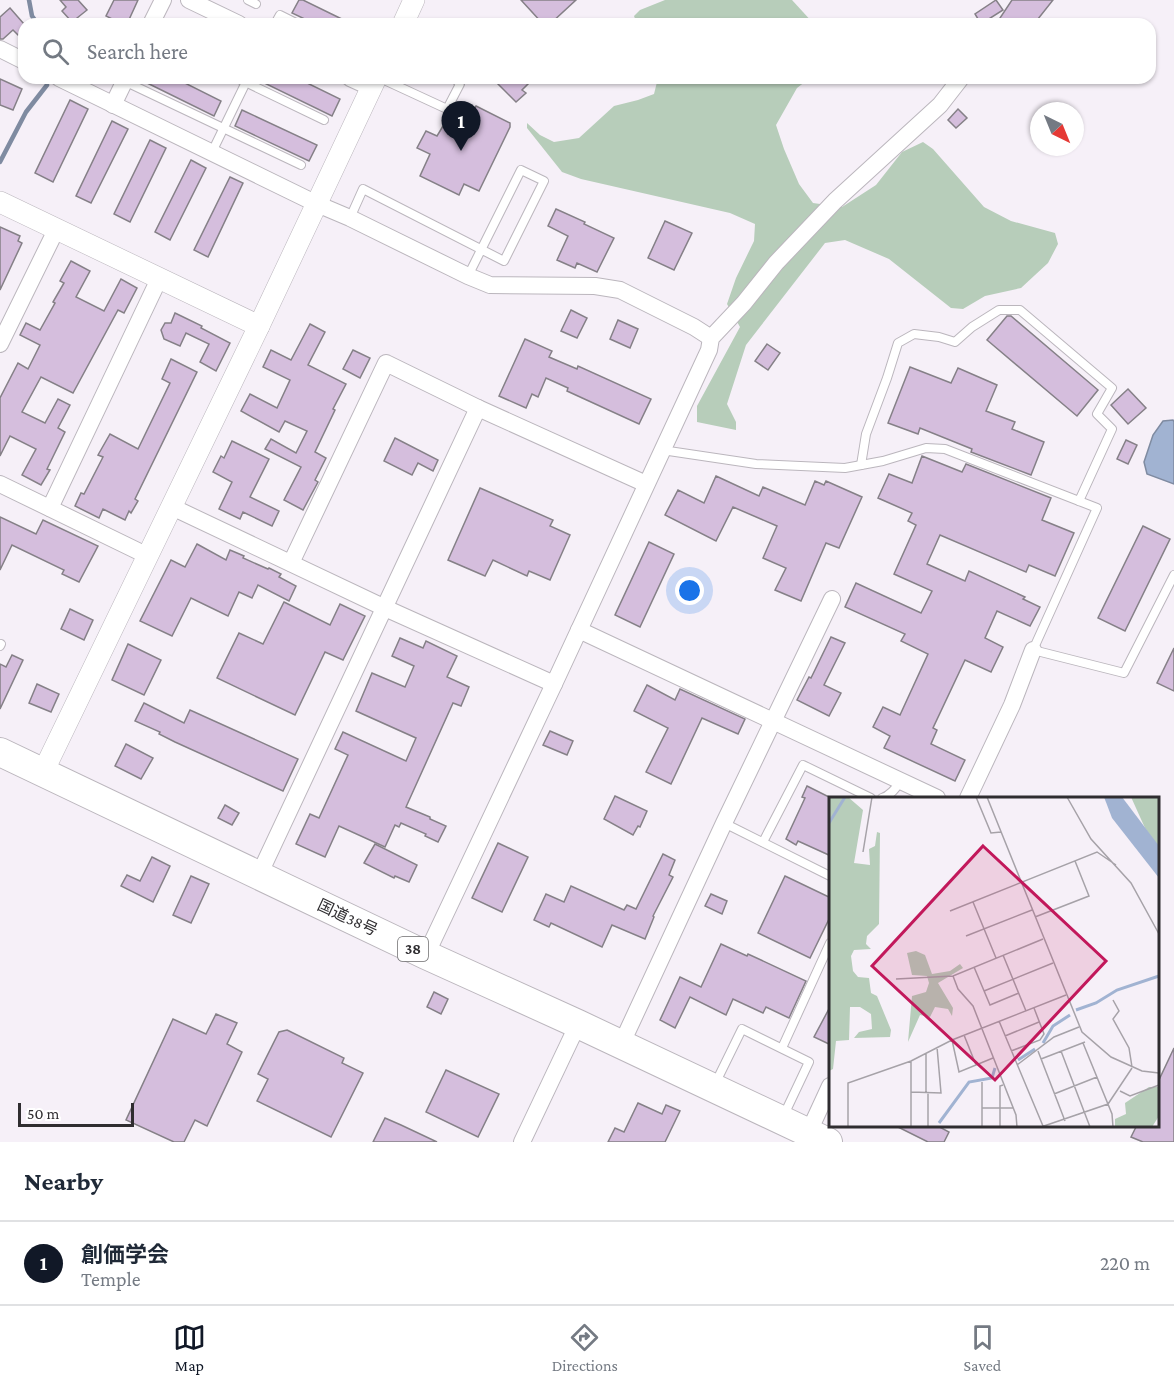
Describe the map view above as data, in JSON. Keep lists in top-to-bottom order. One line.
{"streets":{"highway":["国道38号","38"]},"scale_bar":"50 m","north":"bottom right","page":{"search":"Search here","pins":"1","scale":"50 m","heading":"Nearby","list":[{"mark":"1","name":"創価学会","note":"Temple","value":"220 m"}],"nav":["Map","Directions","Saved"]}}
